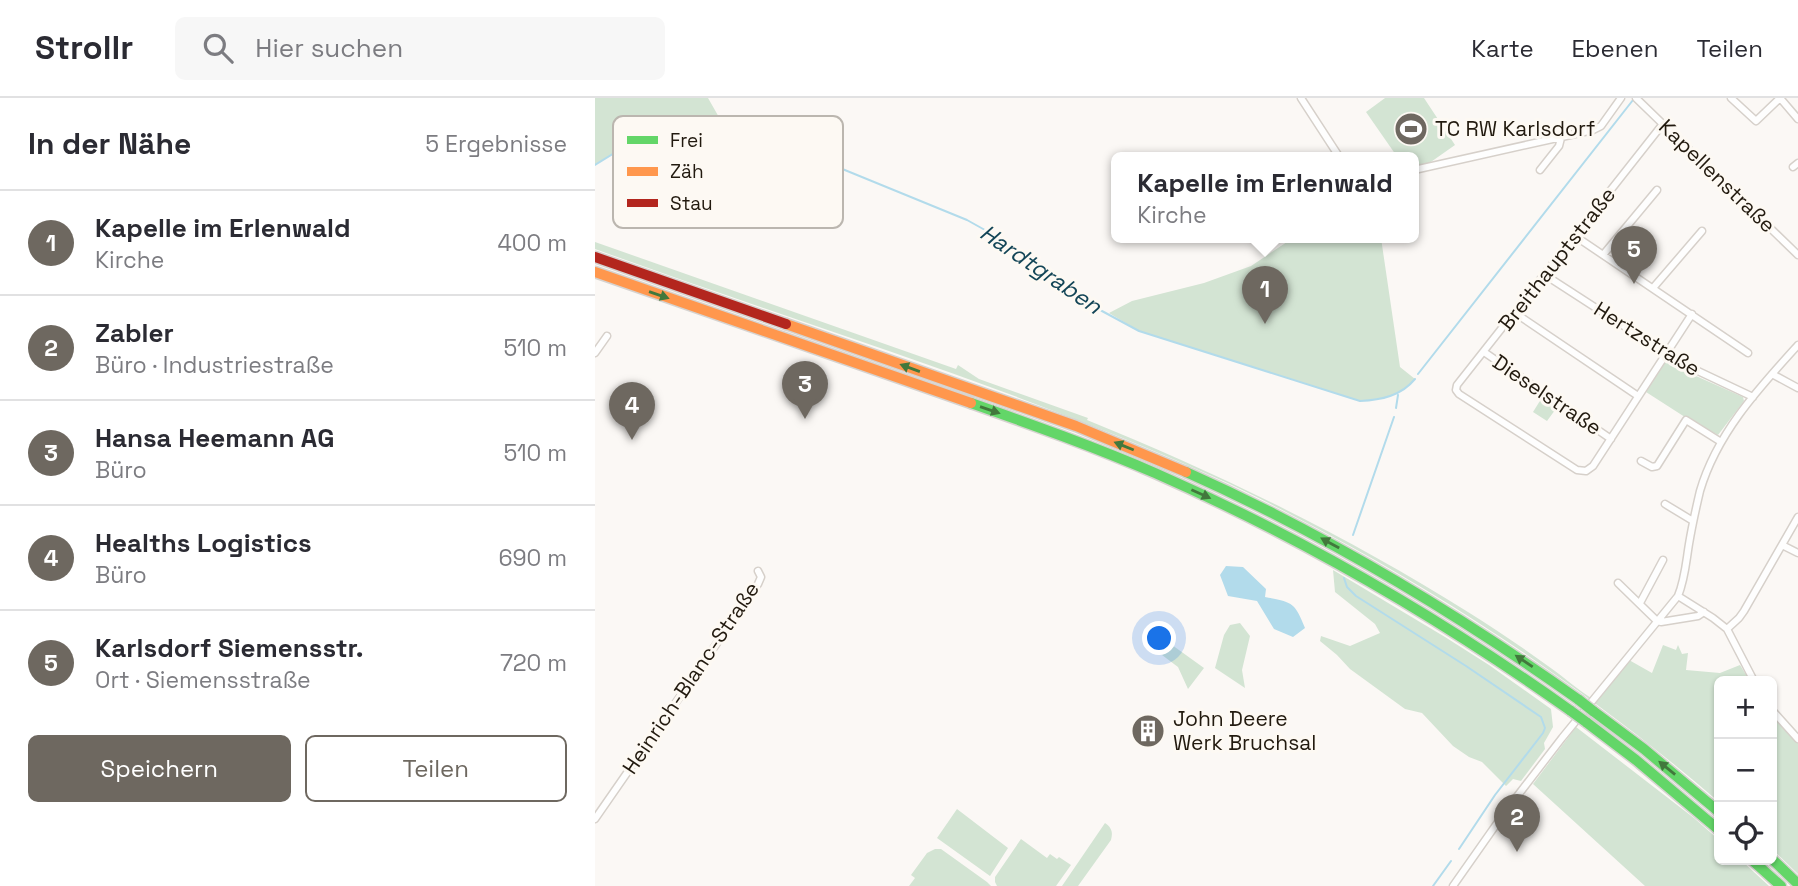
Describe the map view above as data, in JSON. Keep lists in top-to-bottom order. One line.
{"streets":{"street":["Kapellenstraße","Breithauptstraße","Hertzstraße","Dieselstraße","Heinrich-Blanc-Straße"]},"crossings":[["Kapellenstraße","Breithauptstraße"],["Breithauptstraße","Hertzstraße"],["Breithauptstraße","Dieselstraße"]],"water":["Hardtgraben"],"places":{"sports":["TC RW Karlsdorf"],"building":["John Deere Werk Bruchsal"]},"legend":["Frei","Zäh","Stau"],"page":{"header":"Strollr","search":"Hier suchen","nav":["Karte","Ebenen","Teilen"],"heading":["In der Nähe","5 Ergebnisse"],"popup":["Kapelle im Erlenwald","Kirche"],"list":[{"mark":"1","name":"Kapelle im Erlenwald","note":"Kirche","value":"400 m"},{"mark":"2","name":"Zabler","note":"Büro · Industriestraße","value":"510 m"},{"mark":"3","name":"Hansa Heemann AG","note":"Büro","value":"510 m"},{"mark":"4","name":"Healths Logistics","note":"Büro","value":"690 m"},{"mark":"5","name":"Karlsdorf Siemensstr.","note":"Ort · Siemensstraße","value":"720 m"}],"pins":["5","1","3","4","2"],"map_buttons":["+","−"],"buttons":["Speichern","Teilen"]}}
